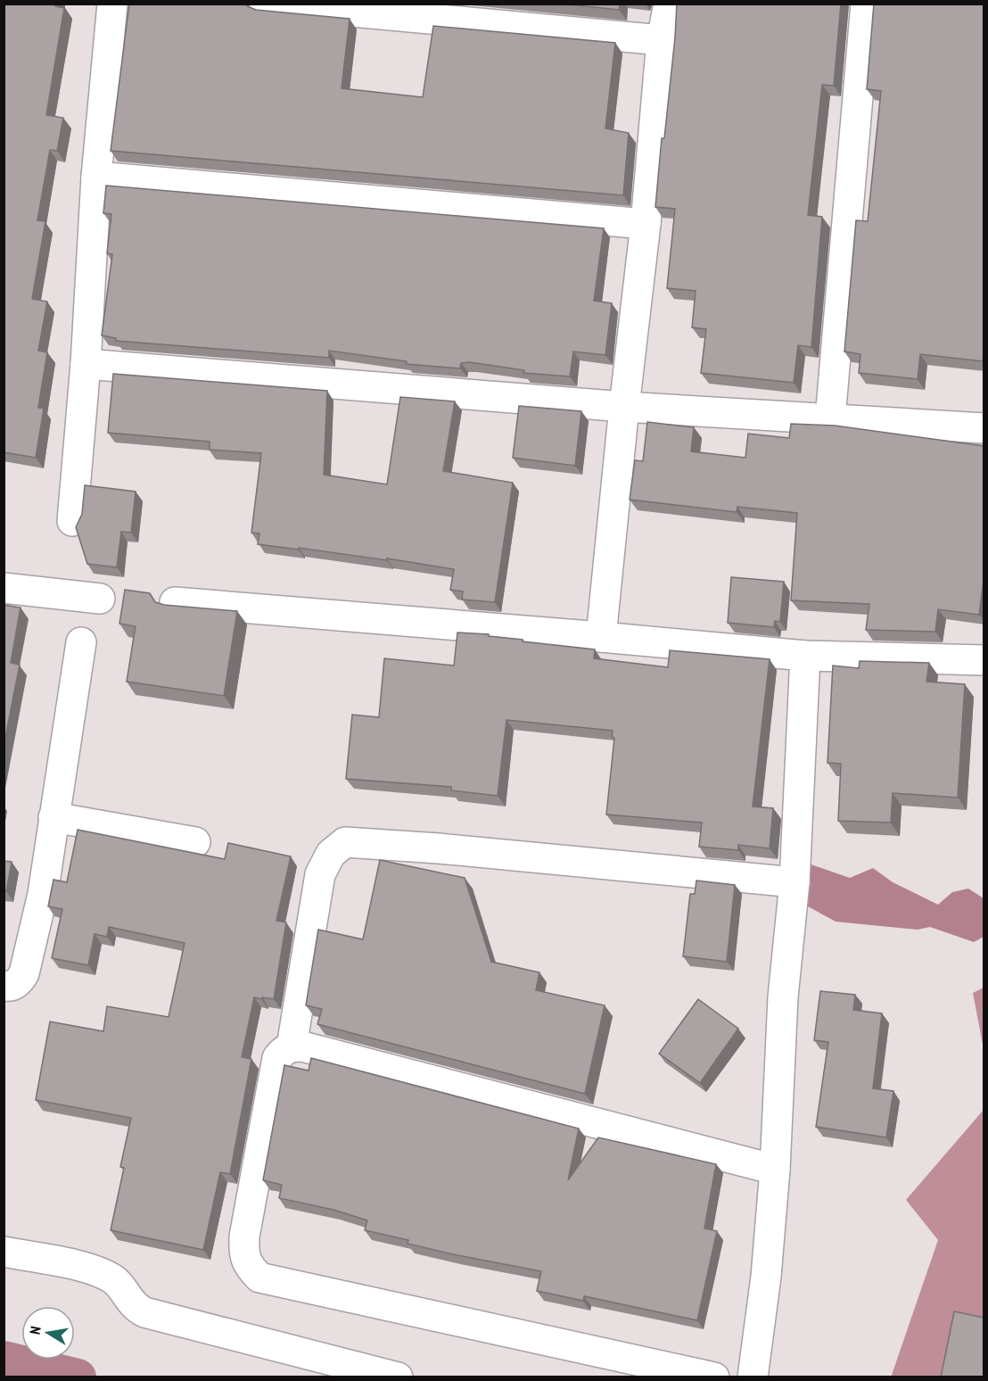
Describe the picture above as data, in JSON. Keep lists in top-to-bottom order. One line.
{"north":"left"}
